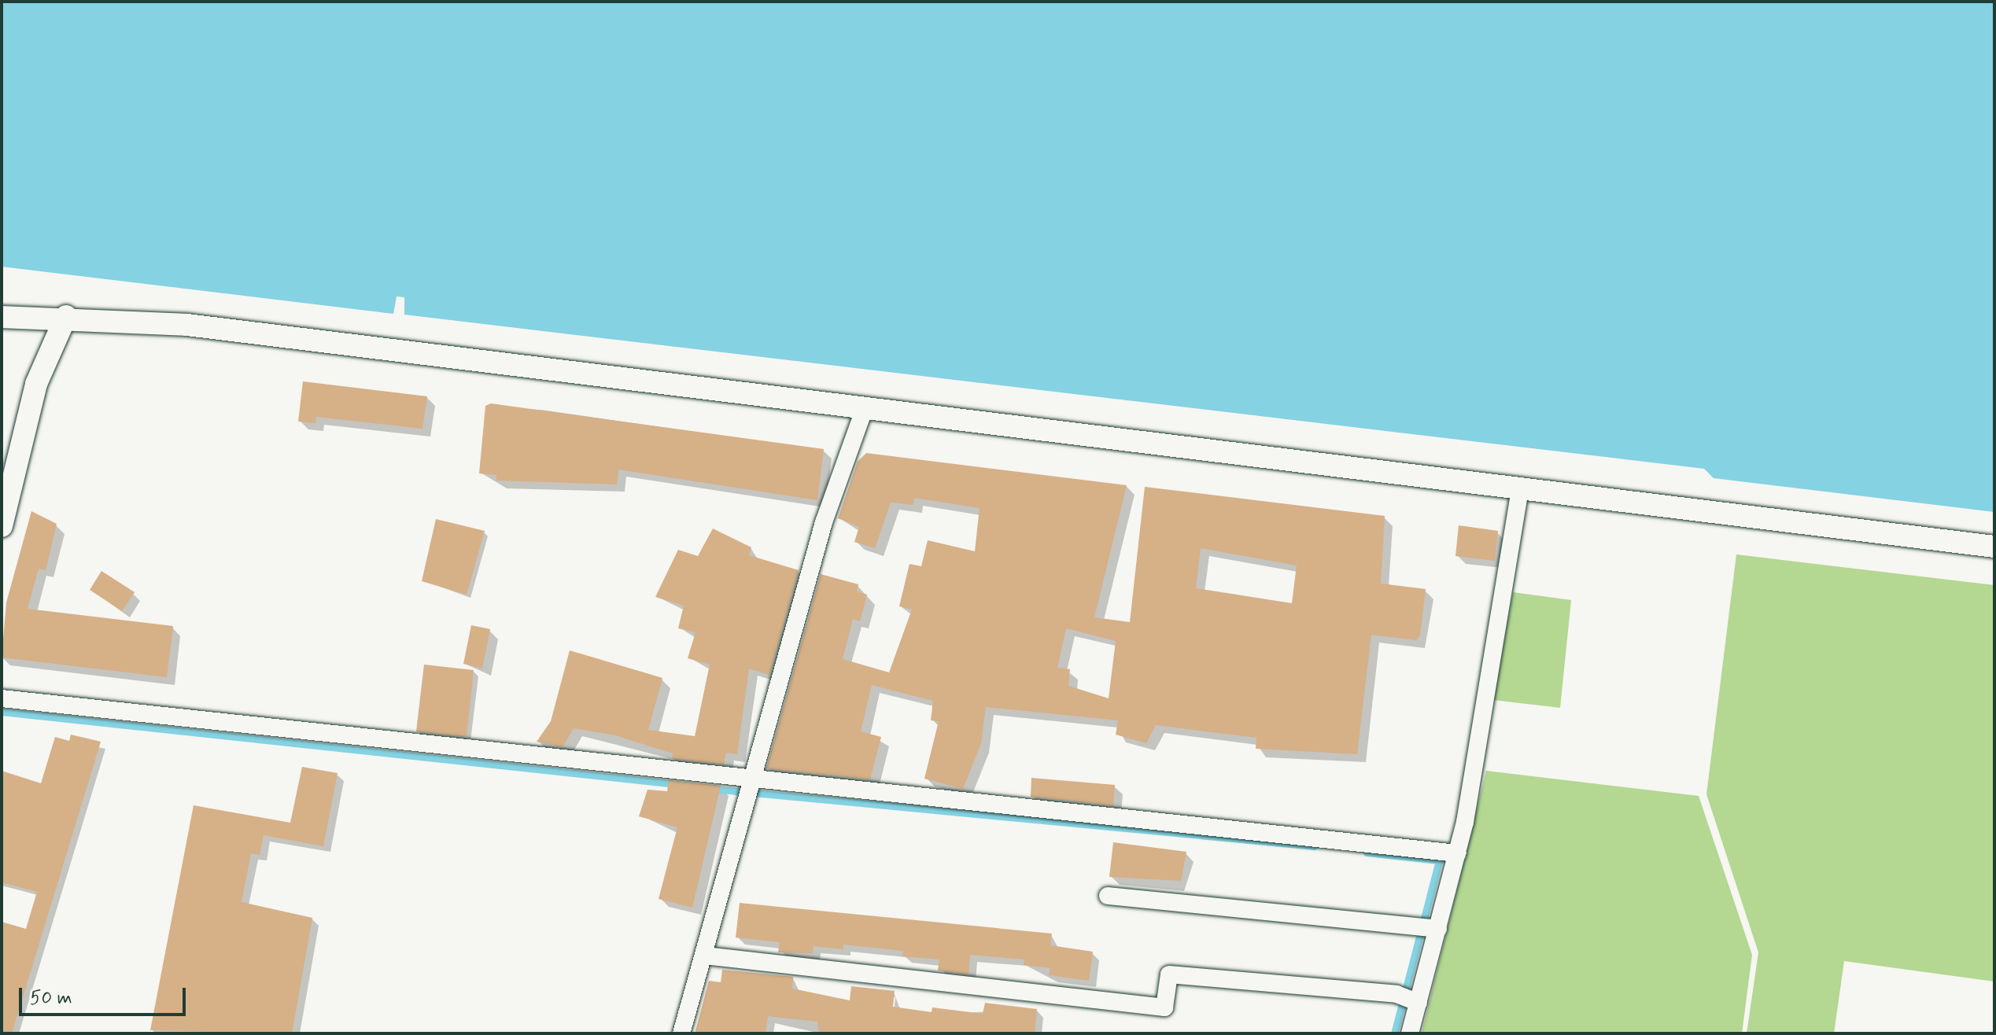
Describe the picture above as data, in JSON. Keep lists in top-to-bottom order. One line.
{"scale_bar":"50 m"}
